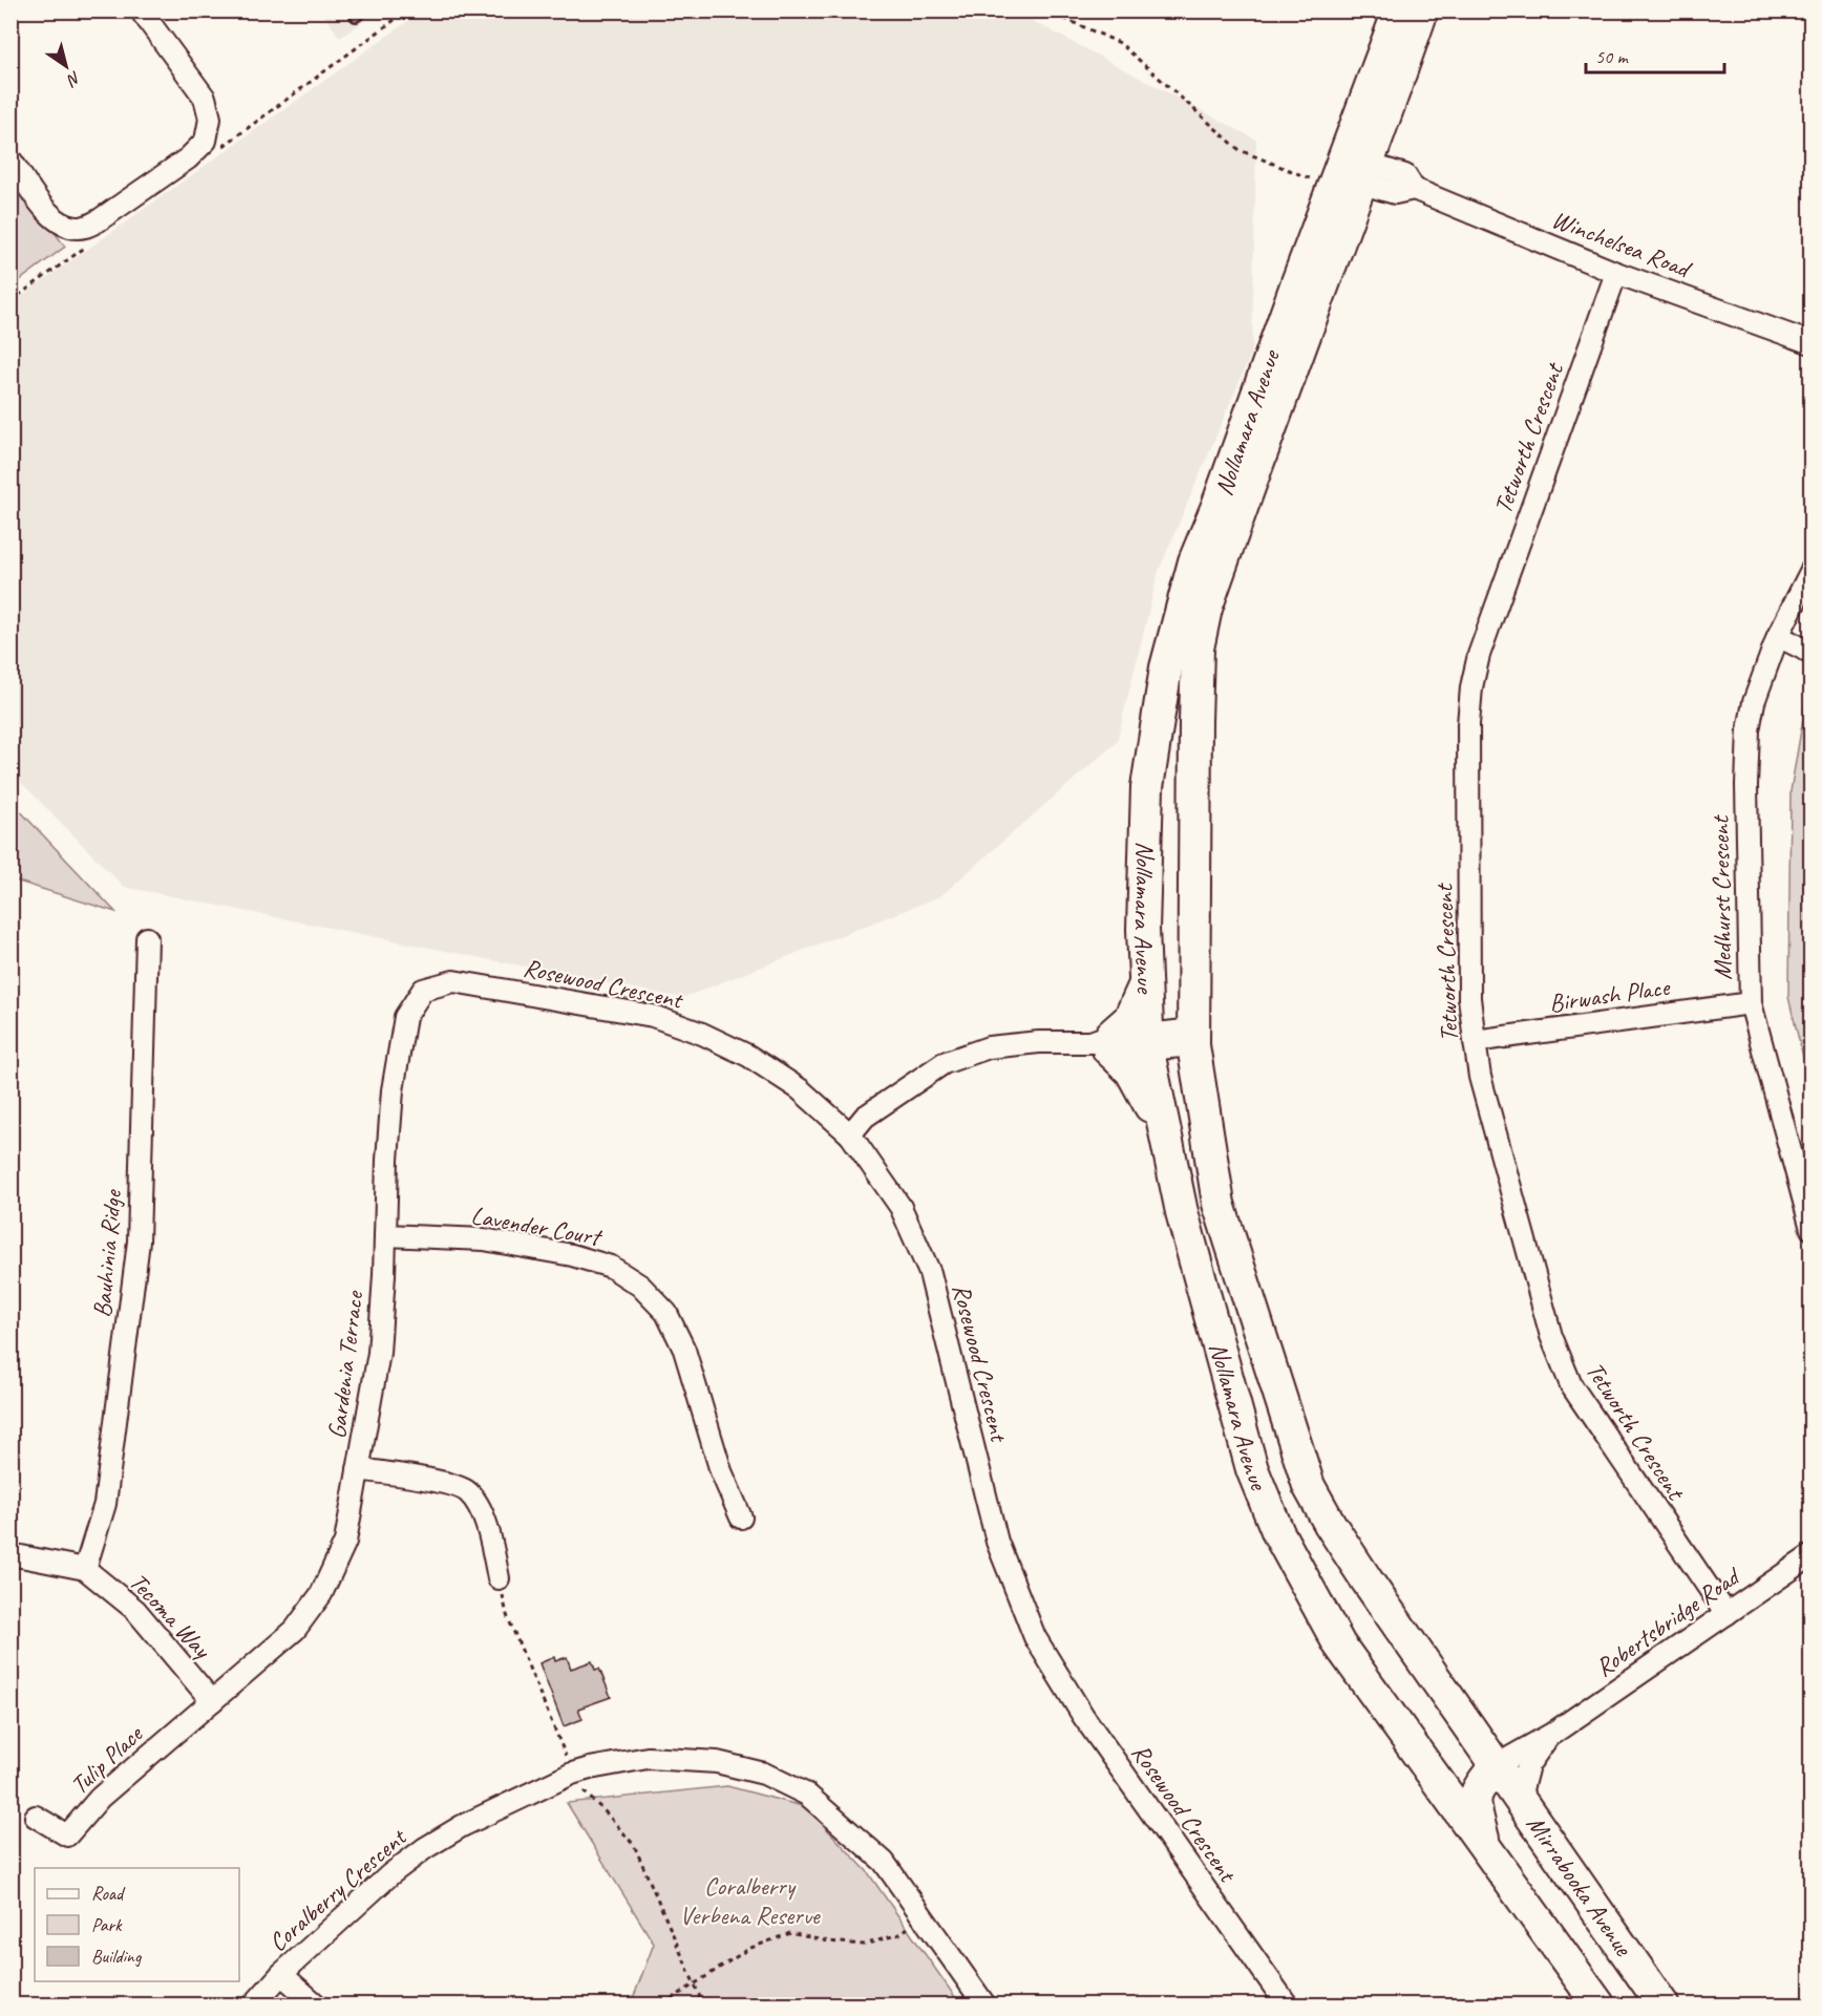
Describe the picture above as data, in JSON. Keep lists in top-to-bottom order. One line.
{"streets":{"main road":["Nollamara Avenue","Mirrabooka Avenue"],"street":["Winchelsea Road","Tetworth Crescent","Medhurst Crescent","Rosewood Crescent","Birwash Place","Lavender Court","Bauhinia Ridge","Gardenia Terrace","Tecoma Way","Robertsbridge Road","Tulip Place","Coralberry Crescent"]},"crossings":[["Winchelsea Road","Nollamara Avenue"],["Winchelsea Road","Tetworth Crescent"],["Nollamara Avenue","Robertsbridge Road"],["Nollamara Avenue","Mirrabooka Avenue"],["Tetworth Crescent","Birwash Place"],["Tetworth Crescent","Robertsbridge Road"],["Medhurst Crescent","Birwash Place"],["Rosewood Crescent","Gardenia Terrace"],["Lavender Court","Gardenia Terrace"],["Bauhinia Ridge","Tecoma Way"],["Gardenia Terrace","Tecoma Way"],["Gardenia Terrace","Tulip Place"],["Tecoma Way","Tulip Place"],["Robertsbridge Road","Mirrabooka Avenue"]],"parks":["Coralberry Verbena Reserve"],"legend":["Road","Park","Building"],"scale_bar":"50 m","north":"bottom right"}
